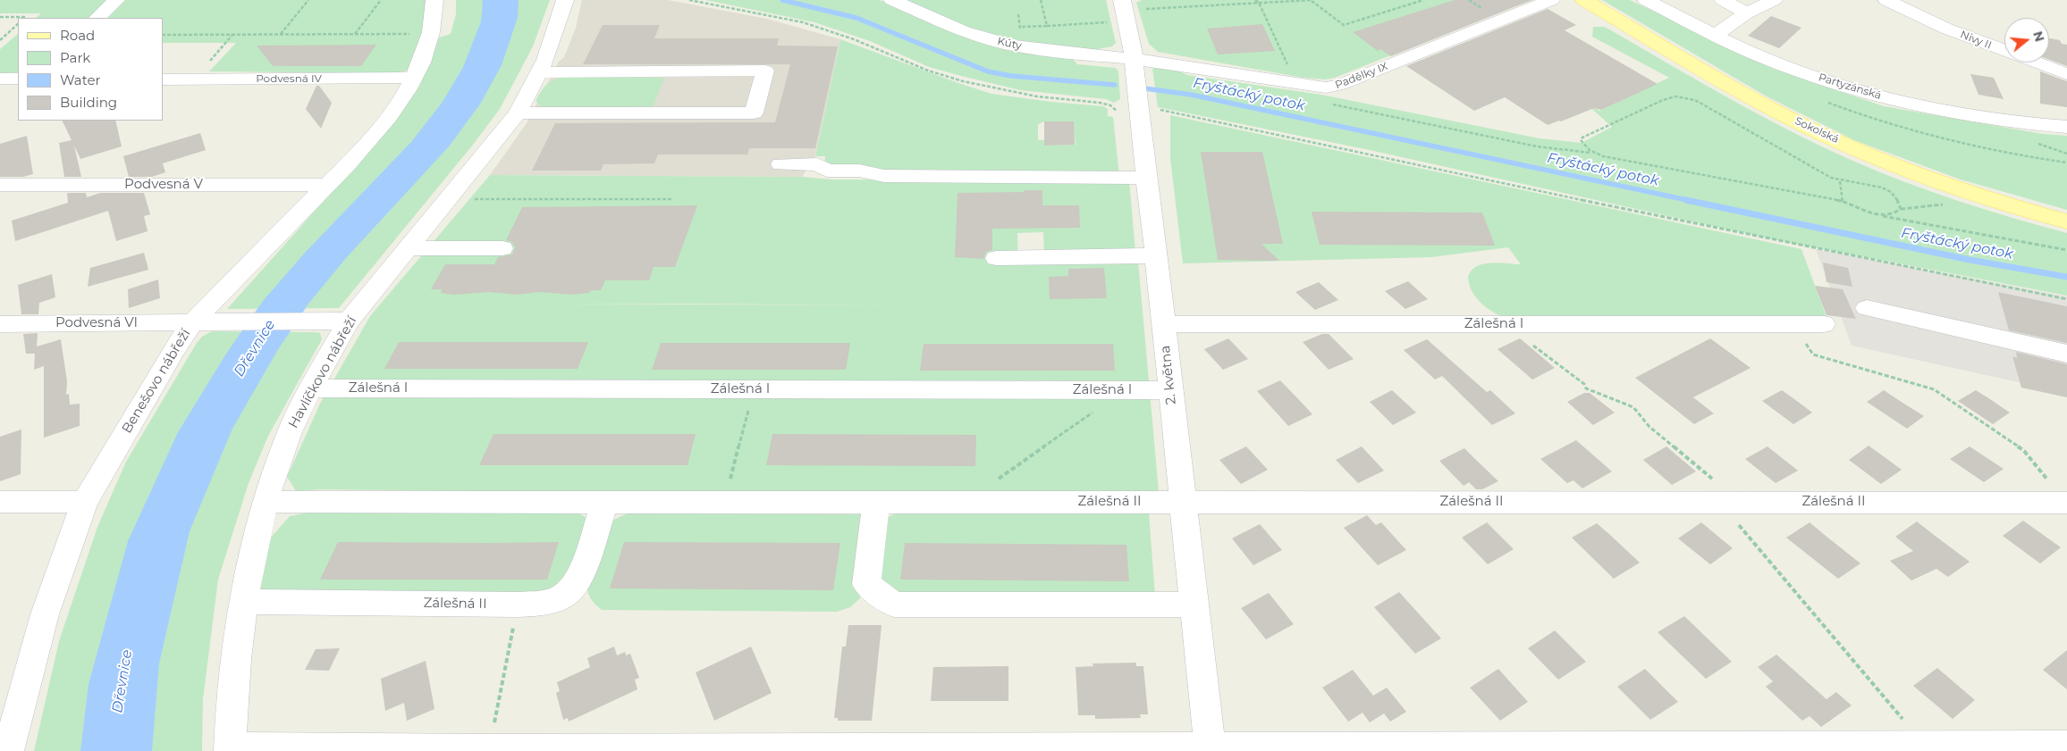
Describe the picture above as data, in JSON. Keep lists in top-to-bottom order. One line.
{"streets":{"main road":["Sokolská"],"street":["Nivy II","Kúty","Padělky IX","Podvesná IV","Partyzánská","Podvesná V","Podvesná VI","Zálešná I","Havlíčkovo nábřeží","2. května","Benešovo nábřeží","Zálešná II"]},"crossings":[["Kúty","Padělky IX"],["Kúty","2. května"],["Padělky IX","2. května"],["Podvesná IV","Benešovo nábřeží"],["Podvesná V","Benešovo nábřeží"],["Podvesná VI","Havlíčkovo nábřeží"],["Podvesná VI","Benešovo nábřeží"],["Zálešná I","Havlíčkovo nábřeží"],["Zálešná I","2. května"],["Havlíčkovo nábřeží","Zálešná II"],["2. května","Zálešná II"]],"water":["Fryštácký potok","Dřevnice"],"legend":["Road","Park","Water","Building"],"north":"right"}
